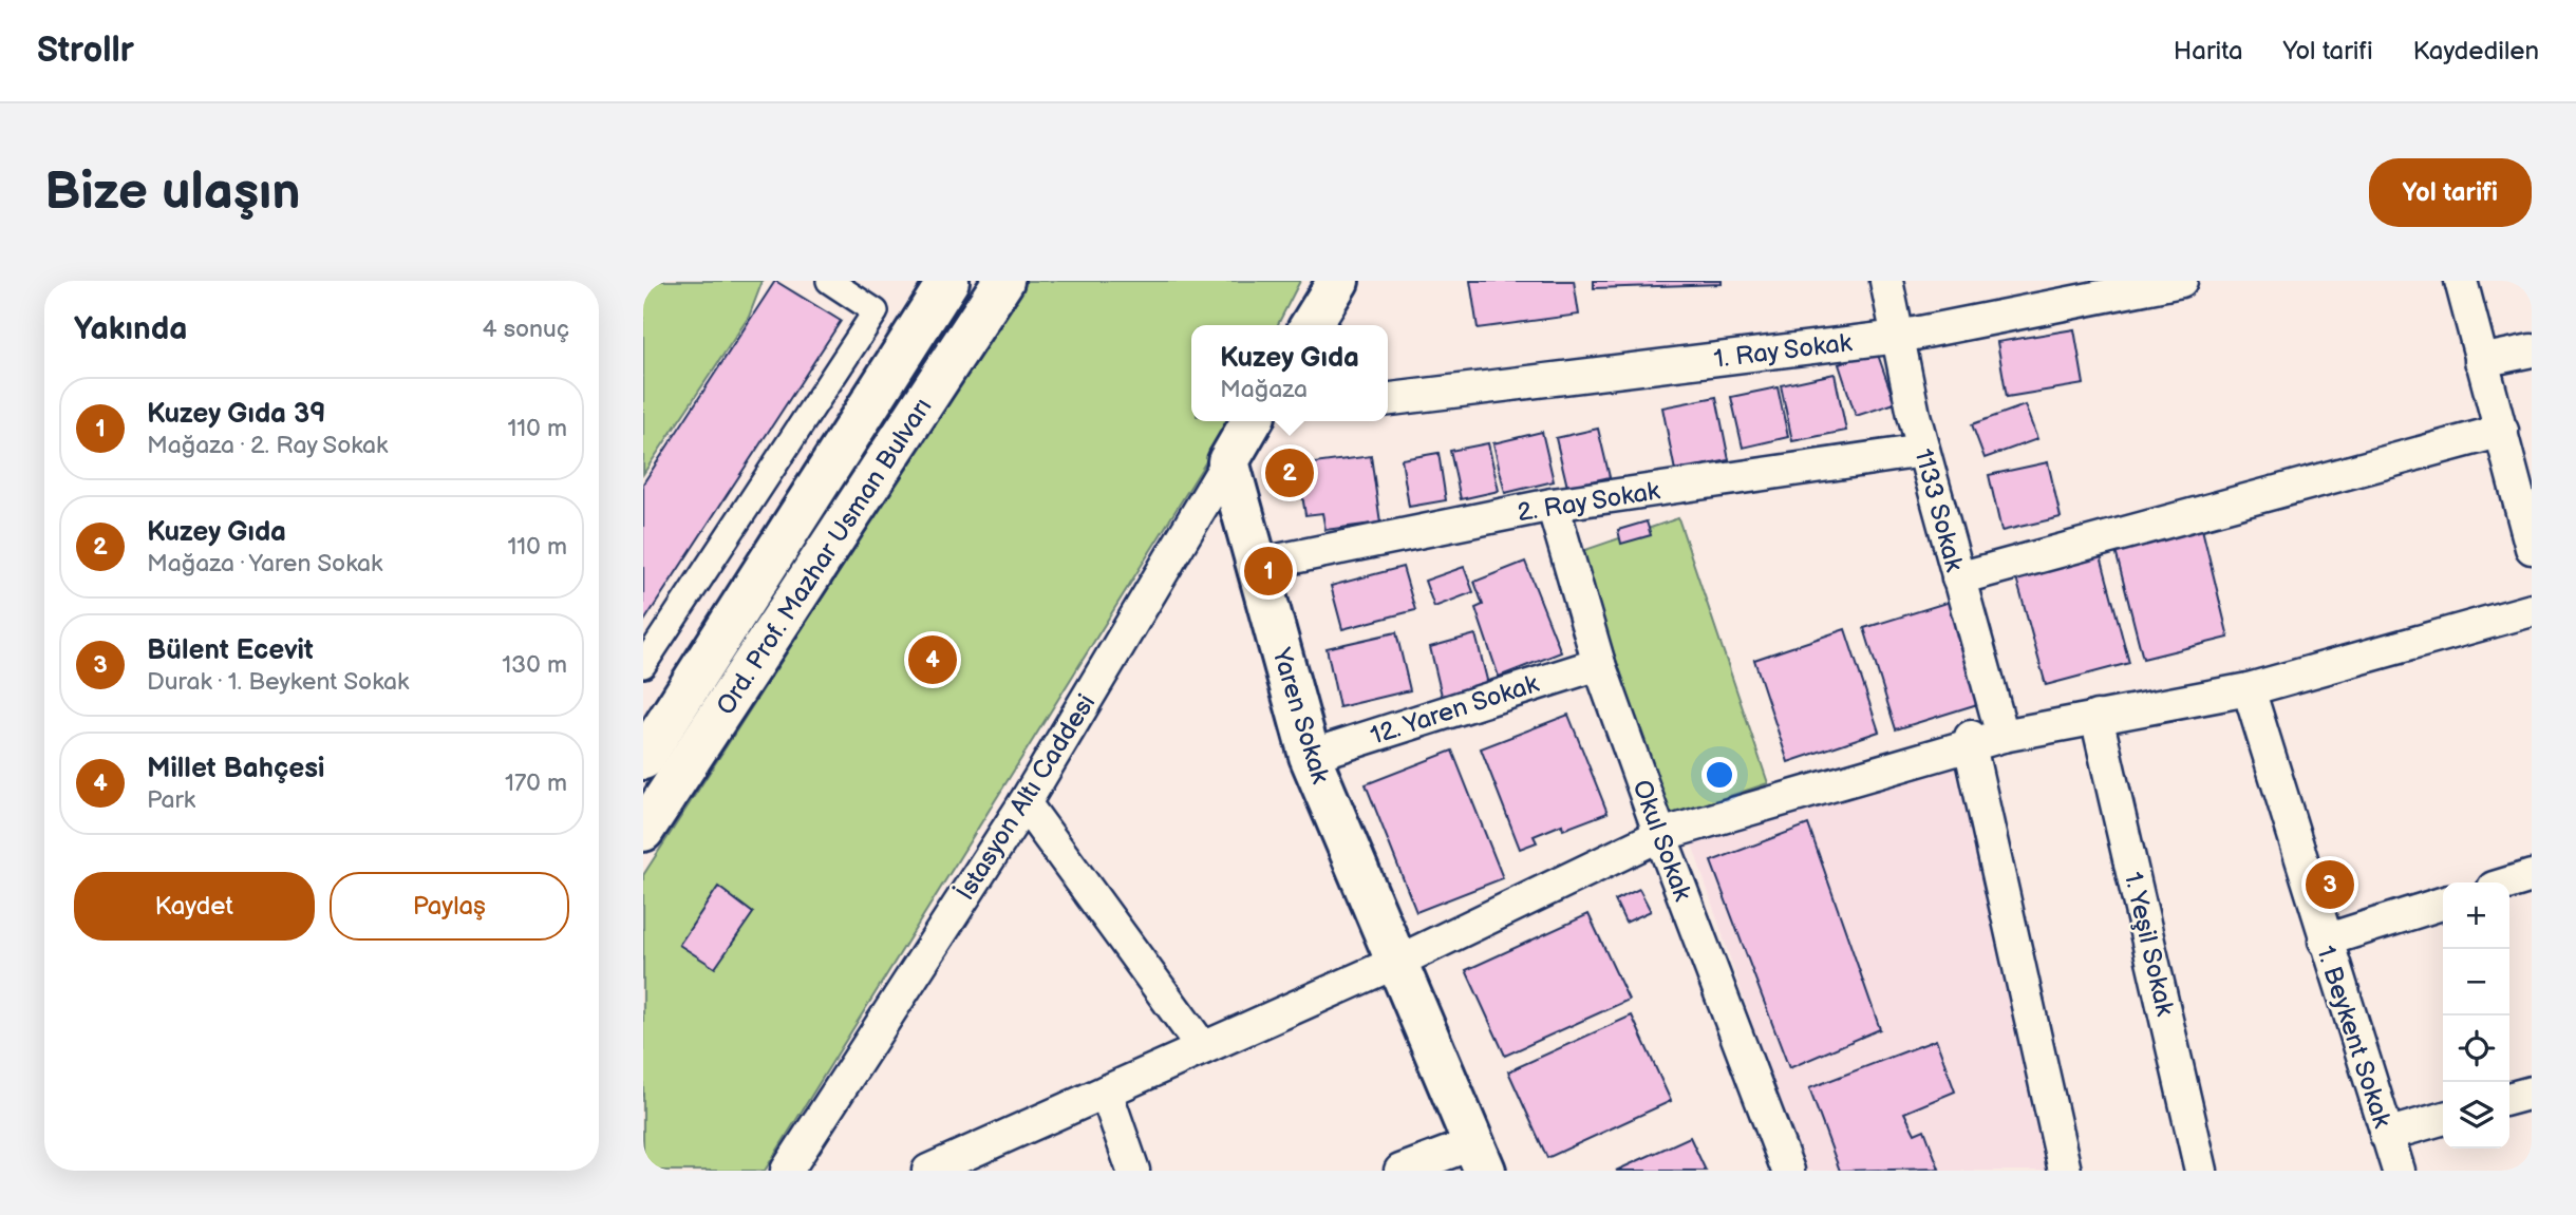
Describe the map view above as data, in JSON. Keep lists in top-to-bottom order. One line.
{"streets":{"main road":["Ord. Prof. Mazhar Usman Bulvarı","Yaren Sokak","İstasyon Altı Caddesi"],"street":["1. Ray Sokak","2. Ray Sokak","1133 Sokak","12. Yaren Sokak","Okul Sokak","1. Yeşil Sokak","1. Beykent Sokak"]},"crossings":[["1. Ray Sokak","1133 Sokak"],["2. Ray Sokak","1133 Sokak"],["2. Ray Sokak","Yaren Sokak"],["2. Ray Sokak","Okul Sokak"],["12. Yaren Sokak","Yaren Sokak"],["12. Yaren Sokak","Okul Sokak"],["Yaren Sokak","İstasyon Altı Caddesi"]],"page":{"header":"Strollr","nav":["Harita","Yol tarifi","Kaydedilen"],"buttons":["Yol tarifi",["Kaydet","Paylaş"]],"title":"Bize ulaşın","heading":["Yakında","4 sonuç"],"popup":["Kuzey Gıda","Mağaza"],"list":[{"mark":"1","name":"Kuzey Gıda 39","note":"Mağaza · 2. Ray Sokak","value":"110 m"},{"mark":"2","name":"Kuzey Gıda","note":"Mağaza · Yaren Sokak","value":"110 m"},{"mark":"3","name":"Bülent Ecevit","note":"Durak · 1. Beykent Sokak","value":"130 m"},{"mark":"4","name":"Millet Bahçesi","note":"Park","value":"170 m"}],"pins":["2","1","4","3"],"map_buttons":["+","−"]}}
